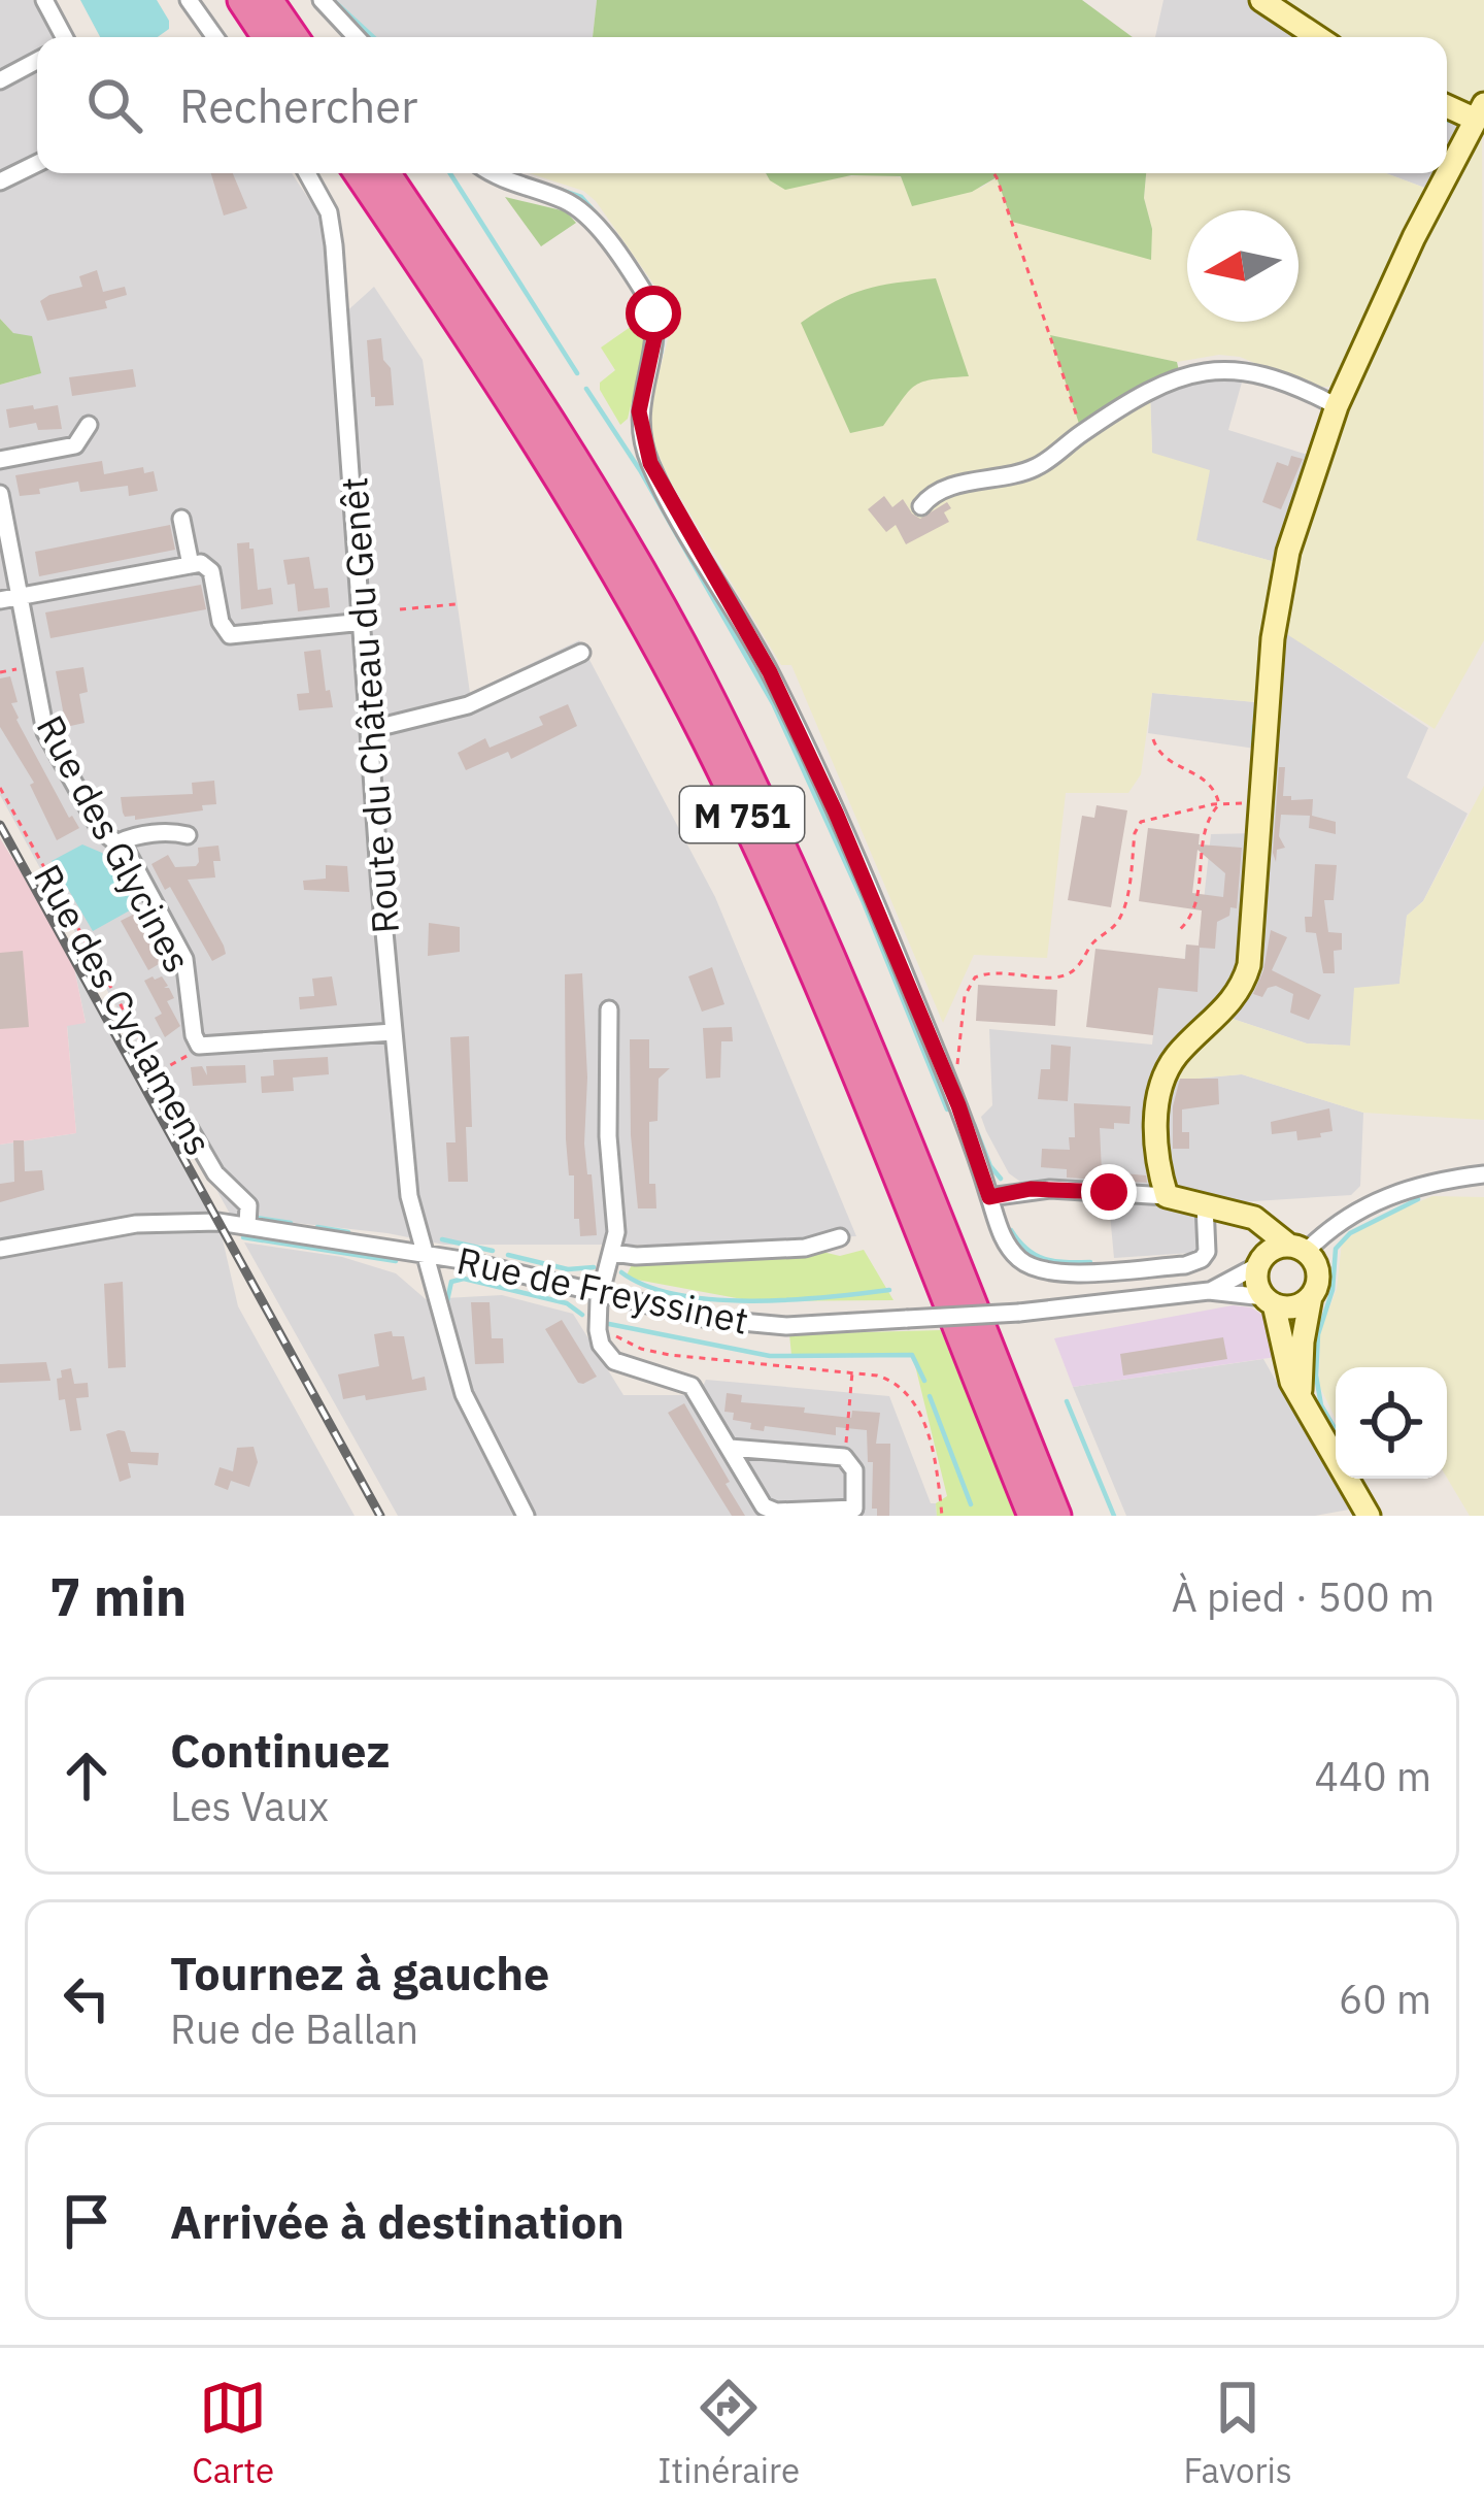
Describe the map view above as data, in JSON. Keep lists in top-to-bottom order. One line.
{"streets":{"highway":["M 751"],"street":["Route du Château du Genêt","Rue des Glycines","Rue des Cyclamens","Rue de Freyssinet"]},"crossings":[["Route du Château du Genêt","Rue de Freyssinet"],["Rue des Cyclamens","Rue de Freyssinet"]],"north":"left","page":{"search":"Rechercher","heading":["7 min","À pied · 500 m"],"list":[["Continuez","Les Vaux","440 m"],["Tournez à gauche","Rue de Ballan","60 m"],"Arrivée à destination"],"nav":["Carte","Itinéraire","Favoris"]}}
